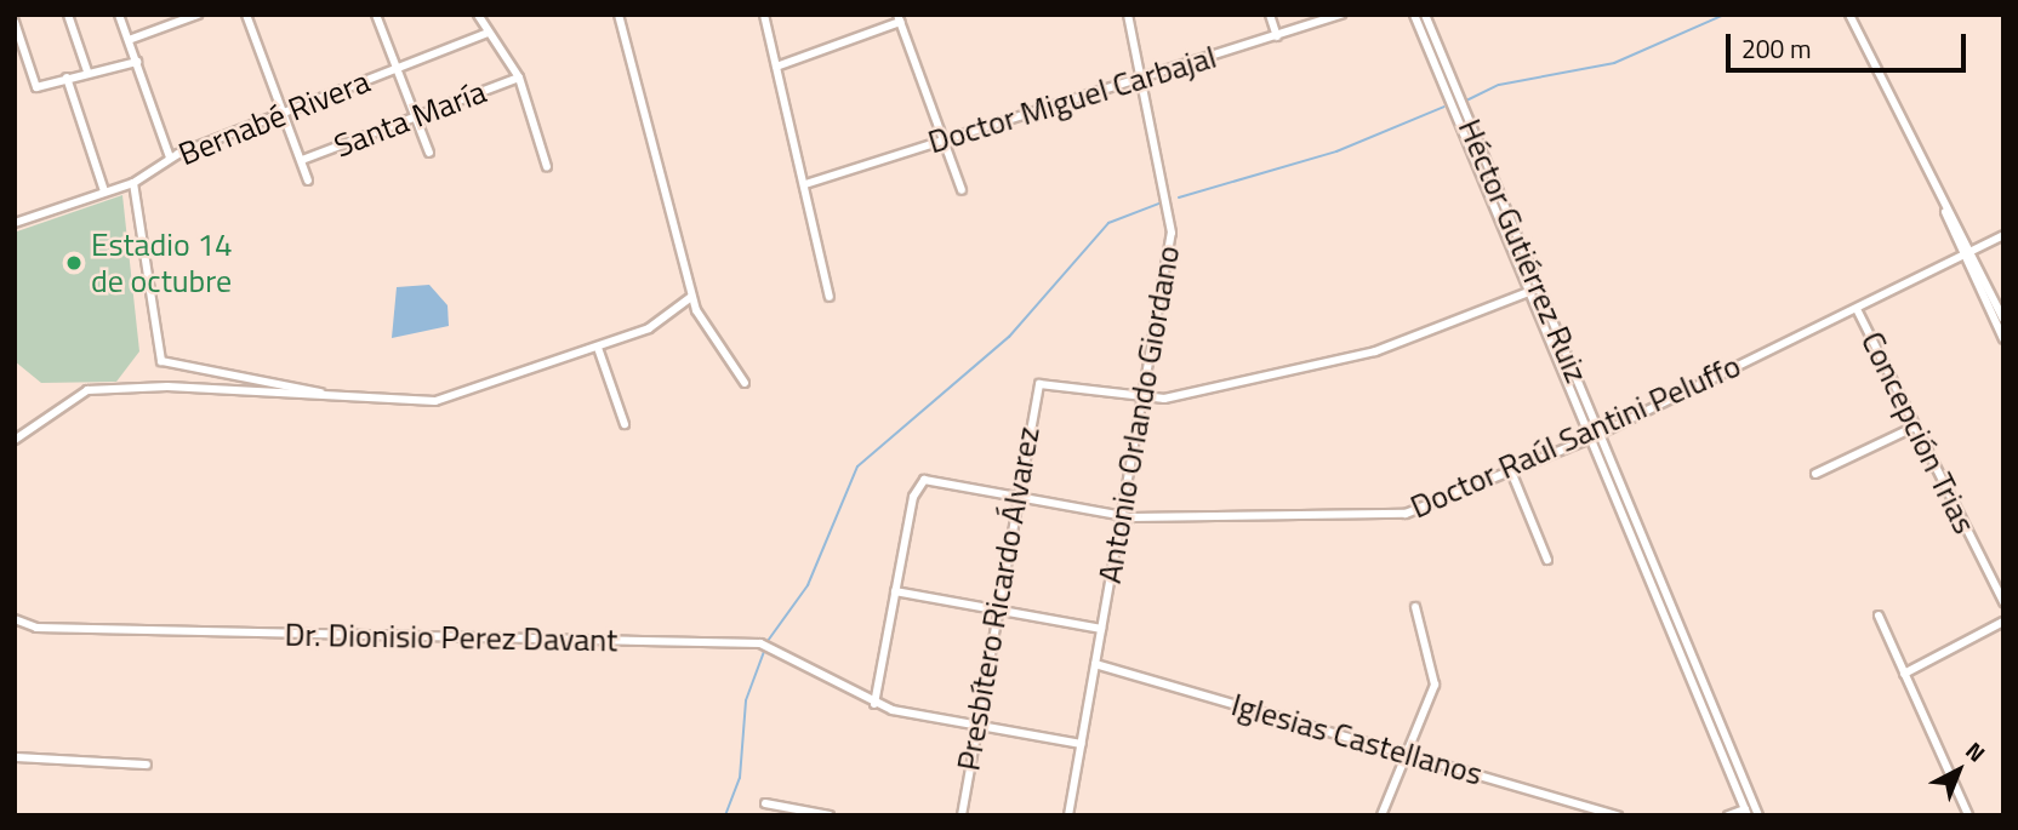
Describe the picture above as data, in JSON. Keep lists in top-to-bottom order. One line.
{"streets":{"street":["Doctor Miguel Carbajal","Bernabé Rivera","Santa María","Héctor Gutiérrez Ruiz","Antonio Orlando Giordano","Concepción Trias","Doctor Raúl Santini Peluffo","Presbítero Ricardo Álvarez","Dr. Dionisio Perez Davant","Iglesias Castellanos"]},"crossings":[["Doctor Miguel Carbajal","Antonio Orlando Giordano"],["Héctor Gutiérrez Ruiz","Doctor Raúl Santini Peluffo"],["Antonio Orlando Giordano","Doctor Raúl Santini Peluffo"],["Antonio Orlando Giordano","Presbítero Ricardo Álvarez"],["Antonio Orlando Giordano","Dr. Dionisio Perez Davant"],["Antonio Orlando Giordano","Iglesias Castellanos"],["Concepción Trias","Doctor Raúl Santini Peluffo"],["Doctor Raúl Santini Peluffo","Presbítero Ricardo Álvarez"],["Presbítero Ricardo Álvarez","Dr. Dionisio Perez Davant"]],"places":["Estadio 14 de octubre"],"scale_bar":"200 m","north":"top right"}
